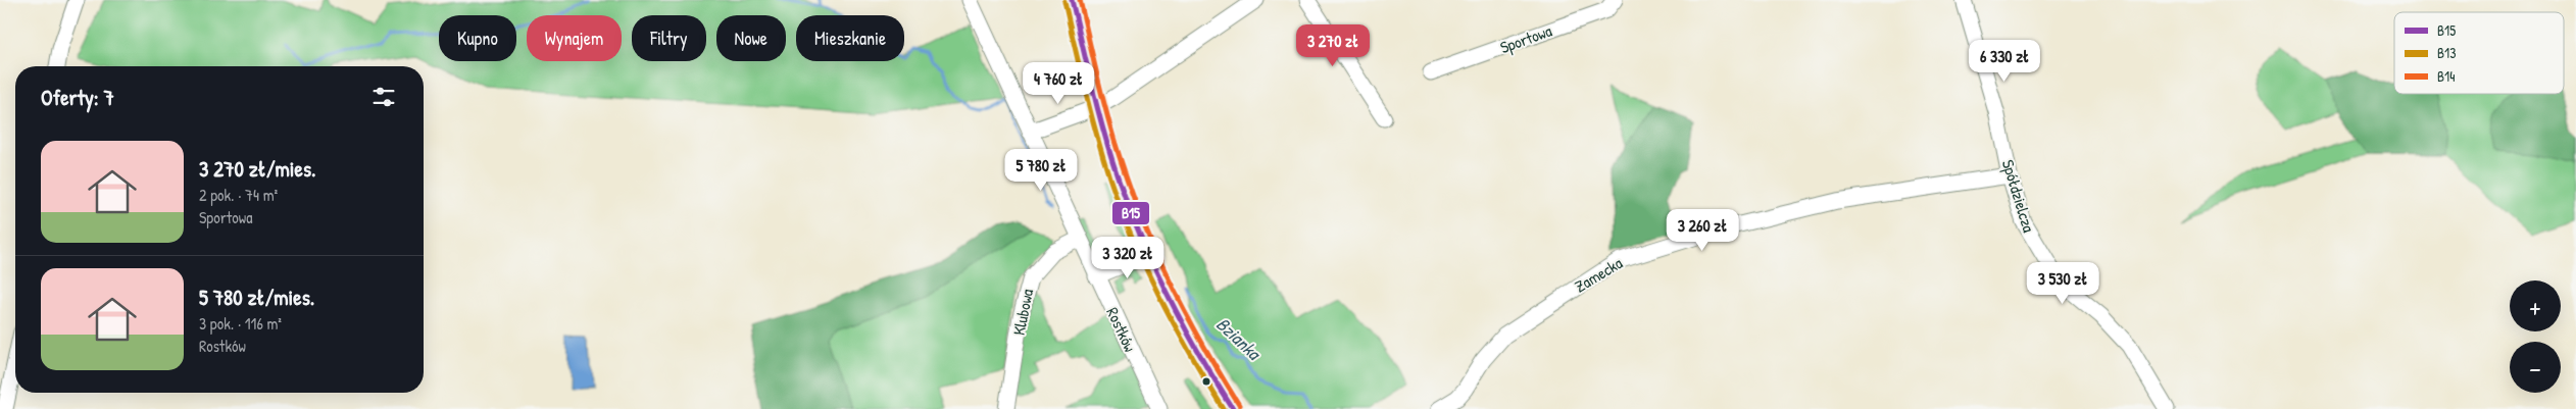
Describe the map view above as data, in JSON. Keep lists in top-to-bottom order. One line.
{"streets":{"street":["Sportowa","Spółdzielcza","Zamecka","Klubowa","Rostków"]},"crossings":[["Spółdzielcza","Zamecka"],["Klubowa","Rostków"]],"water":["Bzianka"],"lines":["transit line B15","transit line B14","transit line B13"],"legend":["B15","B13","B14"],"page":{"chip":["Kupno","Wynajem","Filtry","Nowe","Mieszkanie"],"price":["3 270 zł","6 330 zł","4 760 zł","5 780 zł","3 260 zł","3 320 zł","3 530 zł"],"heading":"Oferty: 7","list":[{"name":"3 270 zł/mies.","note":"2 pok. · 74 m² · Sportowa"},{"name":"5 780 zł/mies.","note":"3 pok. · 116 m² · Rostków"}],"map_buttons":["+","−"]}}
